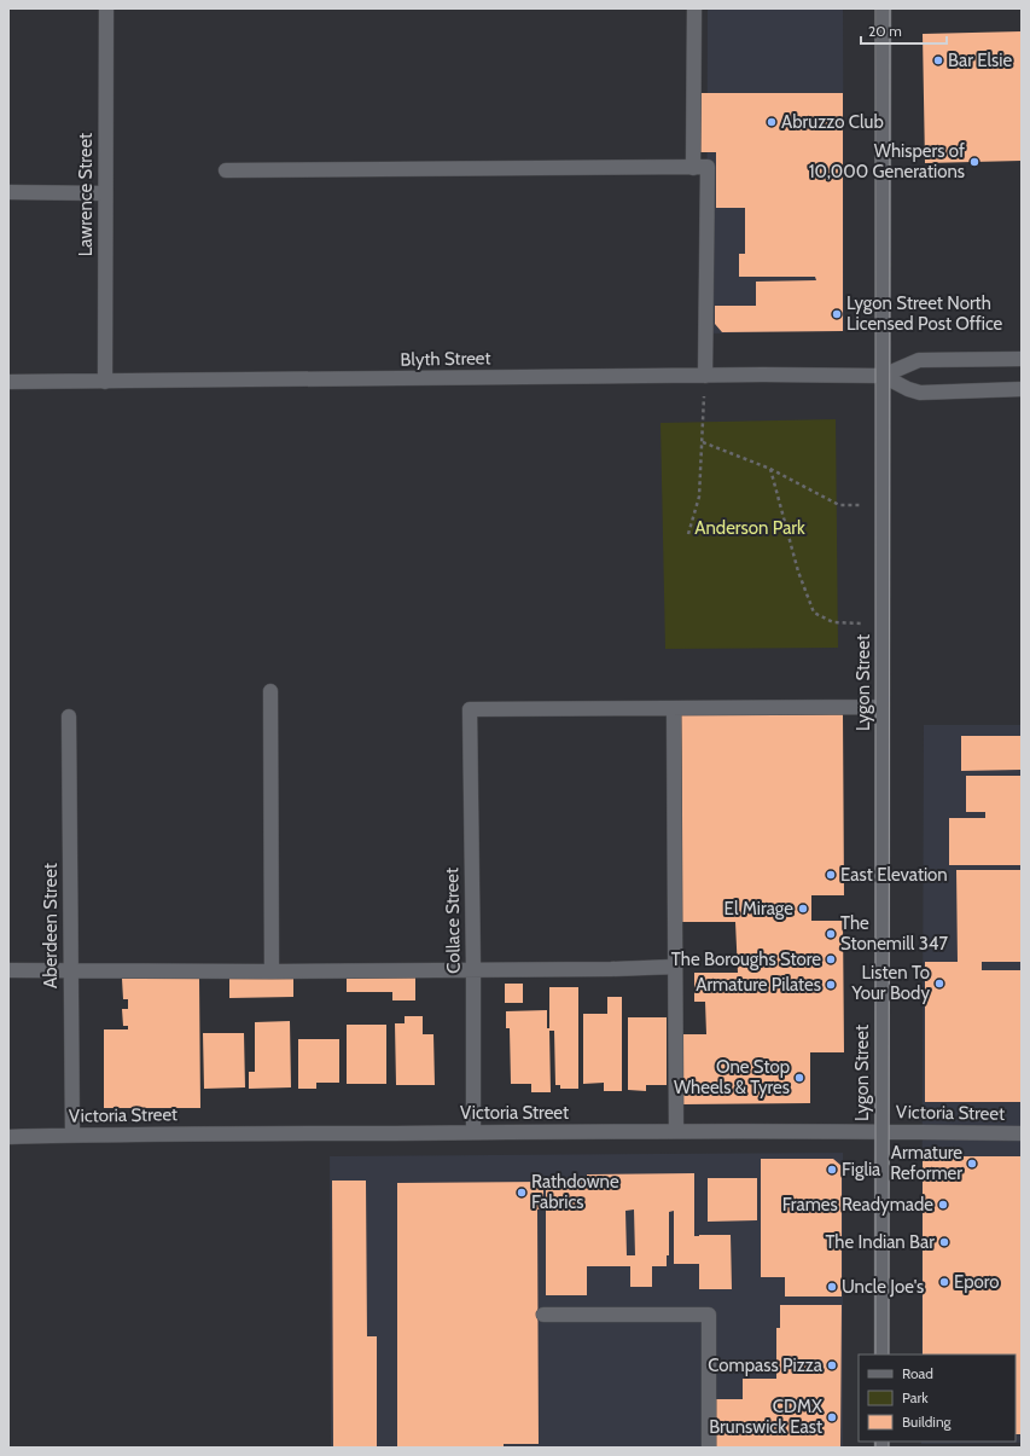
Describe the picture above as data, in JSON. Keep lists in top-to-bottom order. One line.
{"streets":{"street":["Lawrence Street","Blyth Street","Lygon Street","Collace Street","Aberdeen Street","Victoria Street"]},"crossings":[["Lawrence Street","Blyth Street"],["Blyth Street","Lygon Street"],["Lygon Street","Victoria Street"],["Collace Street","Victoria Street"],["Aberdeen Street","Victoria Street"]],"parks":["Anderson Park"],"places":["Bar Elsie","Abruzzo Club","Whispers of 10,000 Generations","Lygon Street North Licensed Post Office","East Elevation","El Mirage","The Stonemill 347","The Boroughs Store","Listen To Your Body","Armature Pilates","One Stop Wheels & Tyres","Armature Reformer","Figlia","Rathdowne Fabrics","Frames Readymade","The Indian Bar","Eporo","Uncle Joe's","Compass Pizza","CDMX Brunswick East"],"legend":["Road","Park","Building"],"scale_bar":"20 m"}
